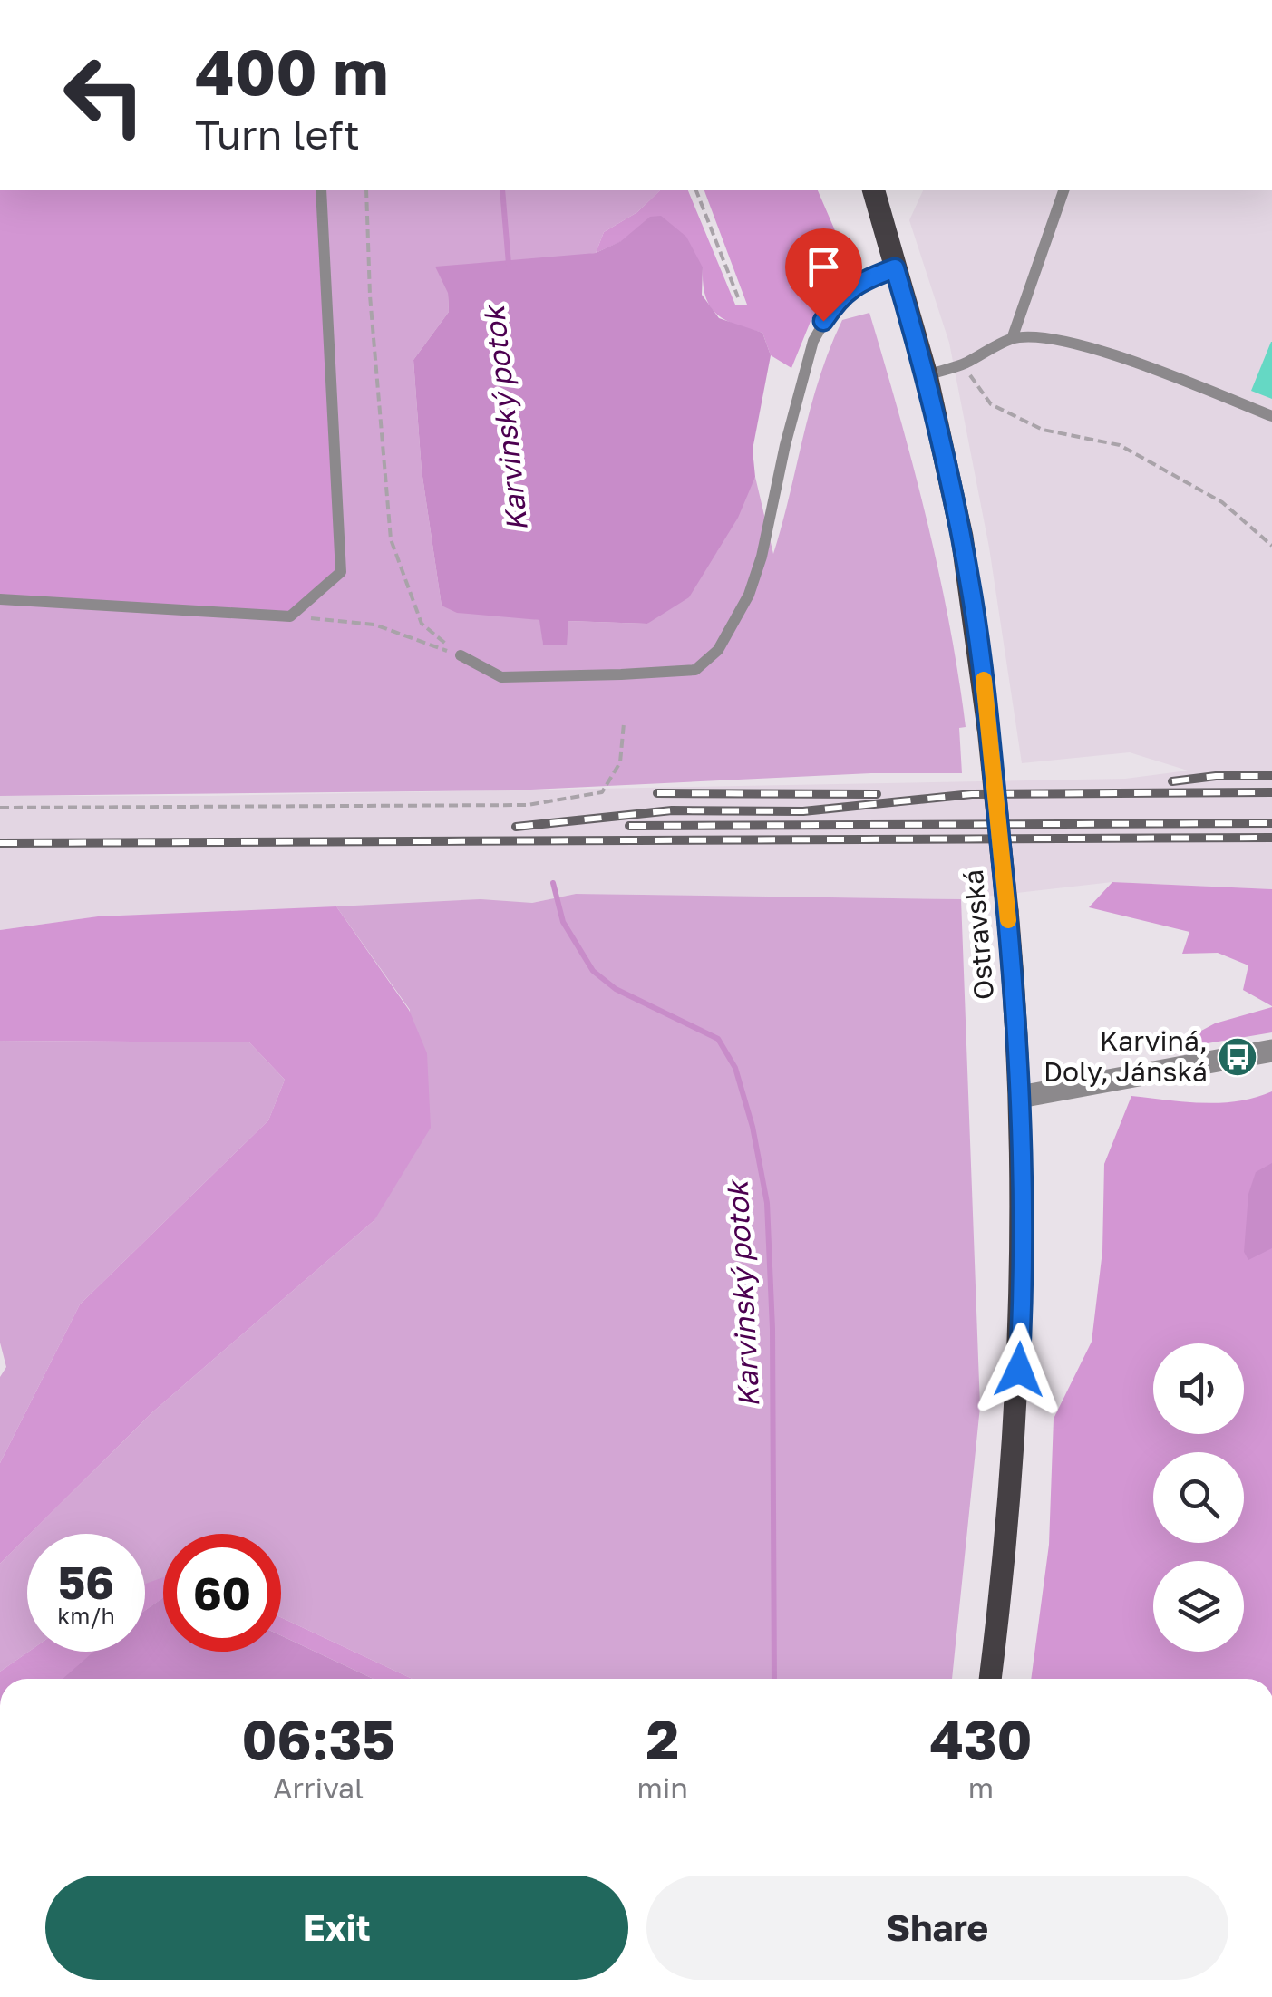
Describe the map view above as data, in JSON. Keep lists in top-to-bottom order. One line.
{"streets":{"main road":["Ostravská"]},"water":["Karvinský potok"],"places":{"bus stop":["Karviná, Doly, Jánská"]},"page":{"turn":["400 m","Turn left"],"speed":"56 km/h","limit":"60","eta":["06:35","Arrival","2","min","430","m"],"buttons":["Exit","Share"]}}
